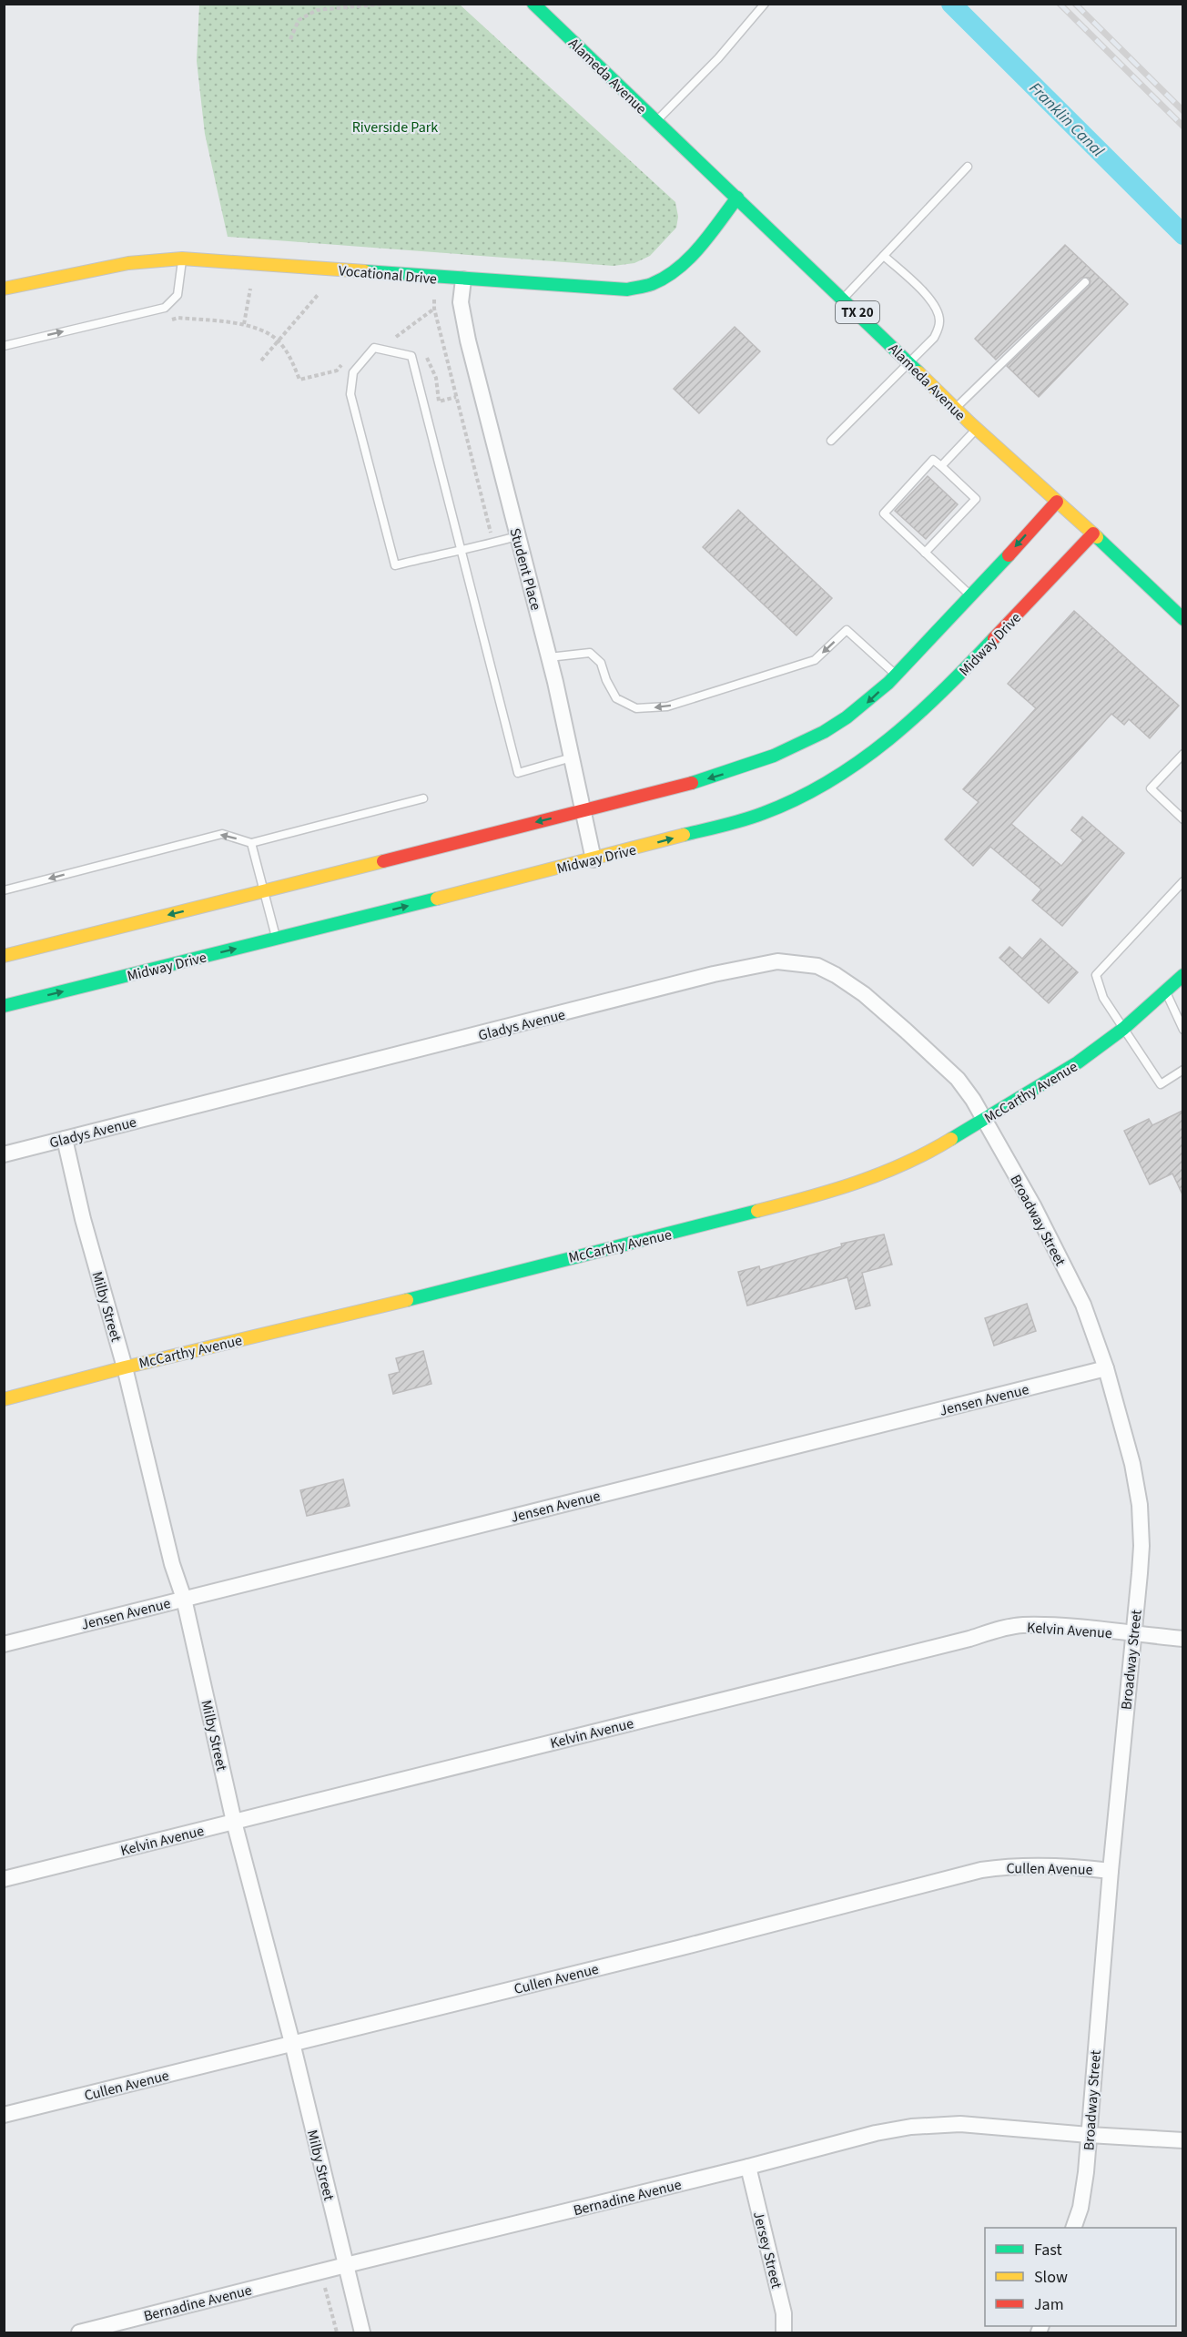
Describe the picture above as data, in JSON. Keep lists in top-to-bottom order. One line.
{"streets":{"main road":["Alameda Avenue","Vocational Drive","TX 20","Midway Drive","McCarthy Avenue"],"street":["Student Place","Gladys Avenue","Broadway Street","Milby Street","Jensen Avenue","Kelvin Avenue","Cullen Avenue","Bernadine Avenue","Jersey Street"]},"crossings":[["Alameda Avenue","Vocational Drive"],["Alameda Avenue","Midway Drive"],["Vocational Drive","Student Place"],["Student Place","Midway Drive"],["Gladys Avenue","McCarthy Avenue"],["Gladys Avenue","Broadway Street"],["Gladys Avenue","Milby Street"],["McCarthy Avenue","Broadway Street"],["McCarthy Avenue","Milby Street"],["Broadway Street","Jensen Avenue"],["Broadway Street","Kelvin Avenue"],["Broadway Street","Cullen Avenue"],["Broadway Street","Bernadine Avenue"],["Milby Street","Jensen Avenue"],["Milby Street","Kelvin Avenue"],["Milby Street","Cullen Avenue"],["Milby Street","Bernadine Avenue"],["Bernadine Avenue","Jersey Street"]],"water":["Franklin Canal"],"parks":["Riverside Park"],"legend":["Fast","Slow","Jam"]}
